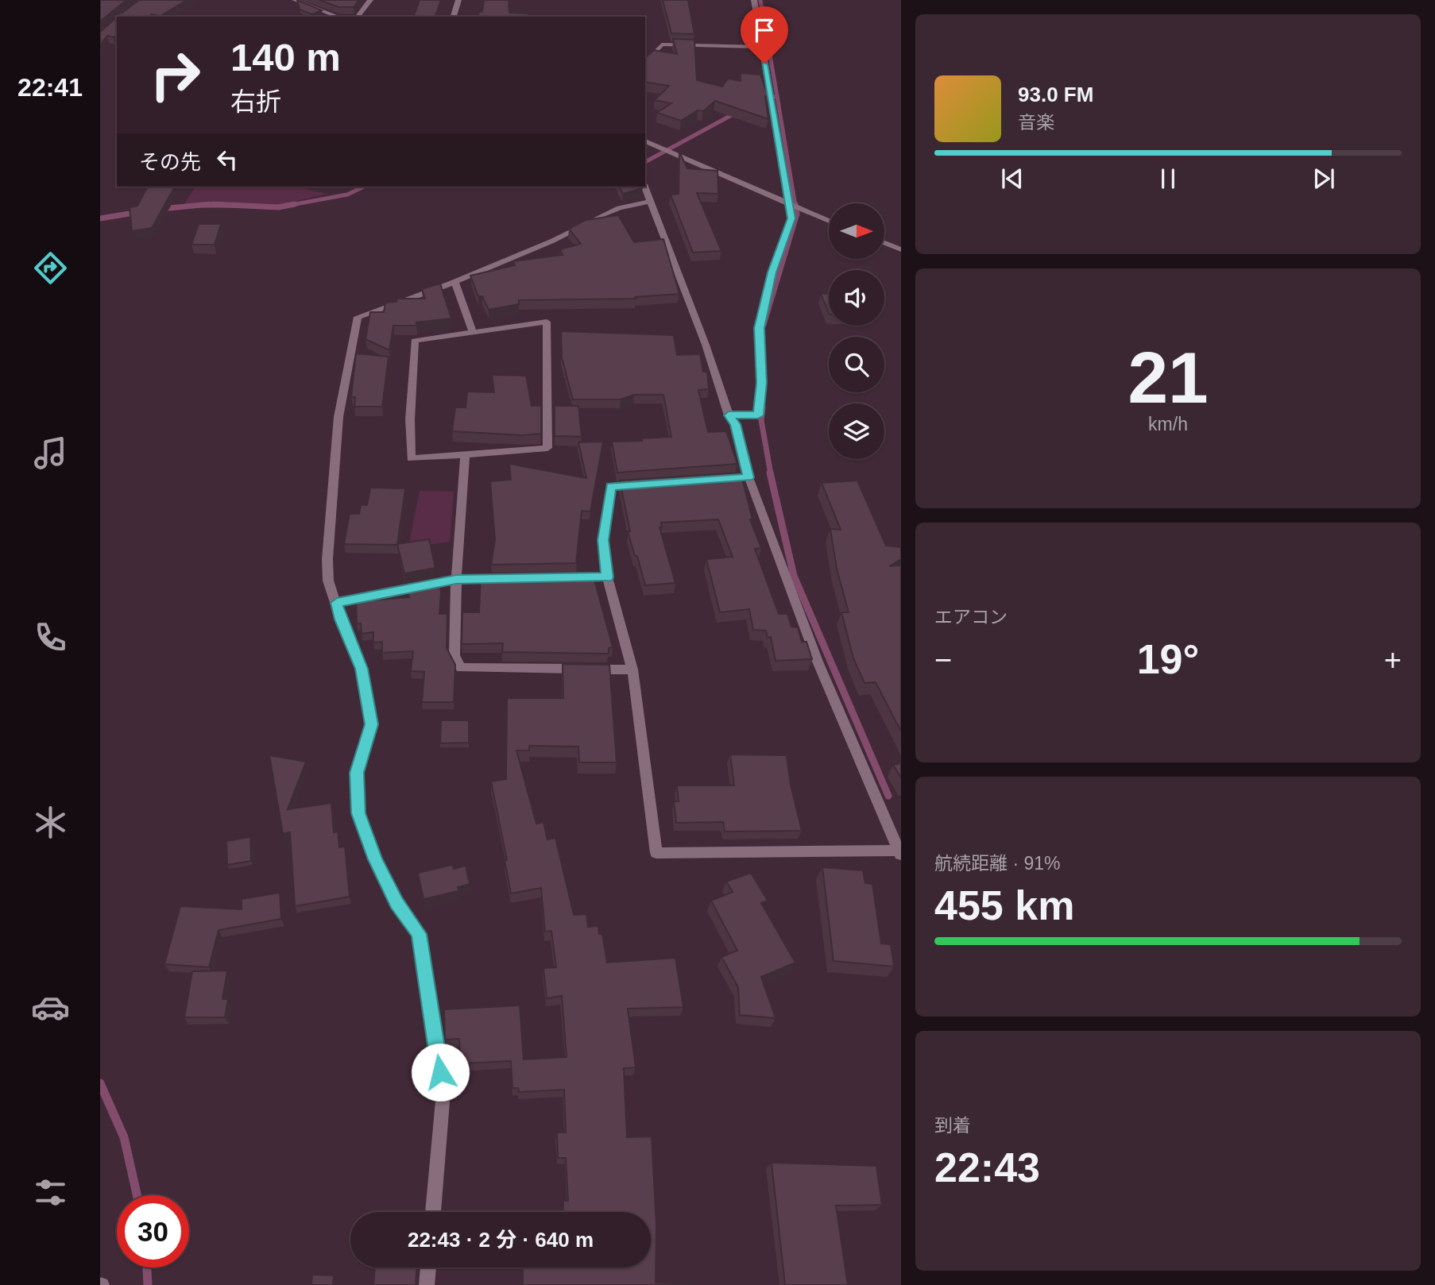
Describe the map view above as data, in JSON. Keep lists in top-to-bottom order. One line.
{"north":"right","page":{"tabs":"22:41","turn":["140 m","右折"],"song":["93.0 FM","音楽"],"then":"その先","tile":[["21","km/h"],"エアコン",["航続距離 · 91%","455 km"],["到着","22:43"]],"heat":["−","19°","+"],"limit":"30","trip":"22:43 · 2 分 · 640 m"}}
